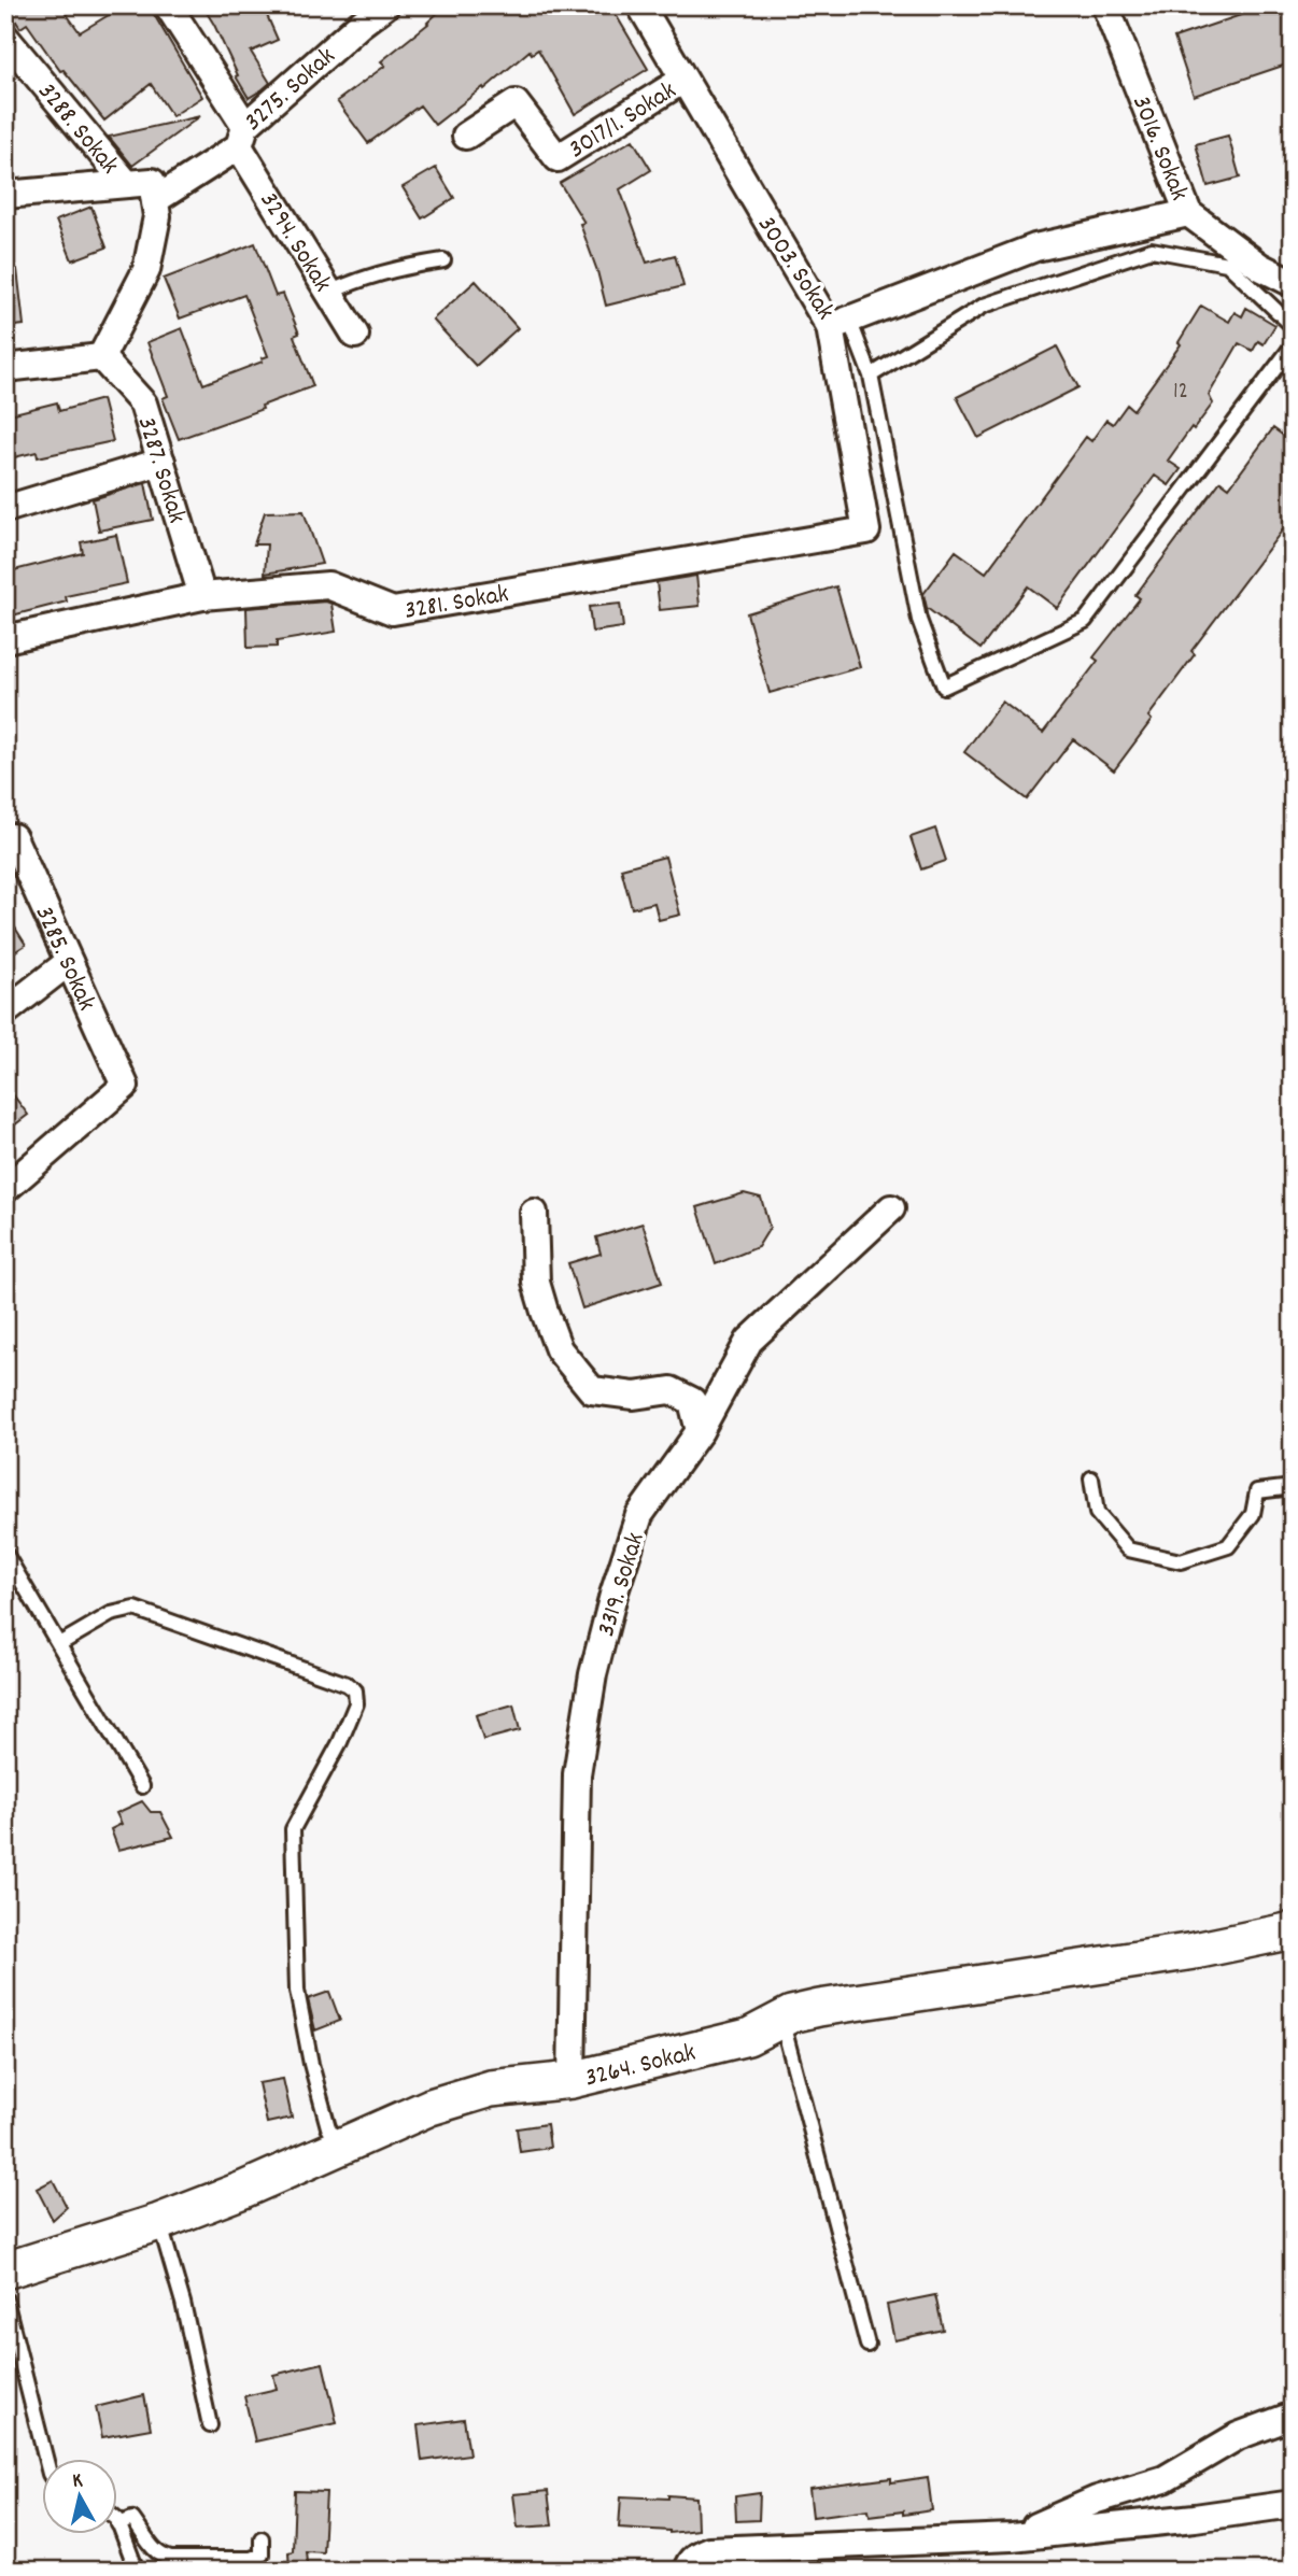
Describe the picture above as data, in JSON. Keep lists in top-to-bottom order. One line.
{"streets":{"street":["3275. Sokak","3017/1. Sokak","3288. Sokak","3016. Sokak","3294. Sokak","3003. Sokak","3287. Sokak","3281. Sokak","3285. Sokak","3319. Sokak","3264. Sokak"]},"crossings":[["3275. Sokak","3294. Sokak"],["3017/1. Sokak","3003. Sokak"],["3016. Sokak","3003. Sokak"],["3003. Sokak","3281. Sokak"],["3287. Sokak","3281. Sokak"],["3319. Sokak","3264. Sokak"]],"house_numbers":["12"],"north":"top"}
